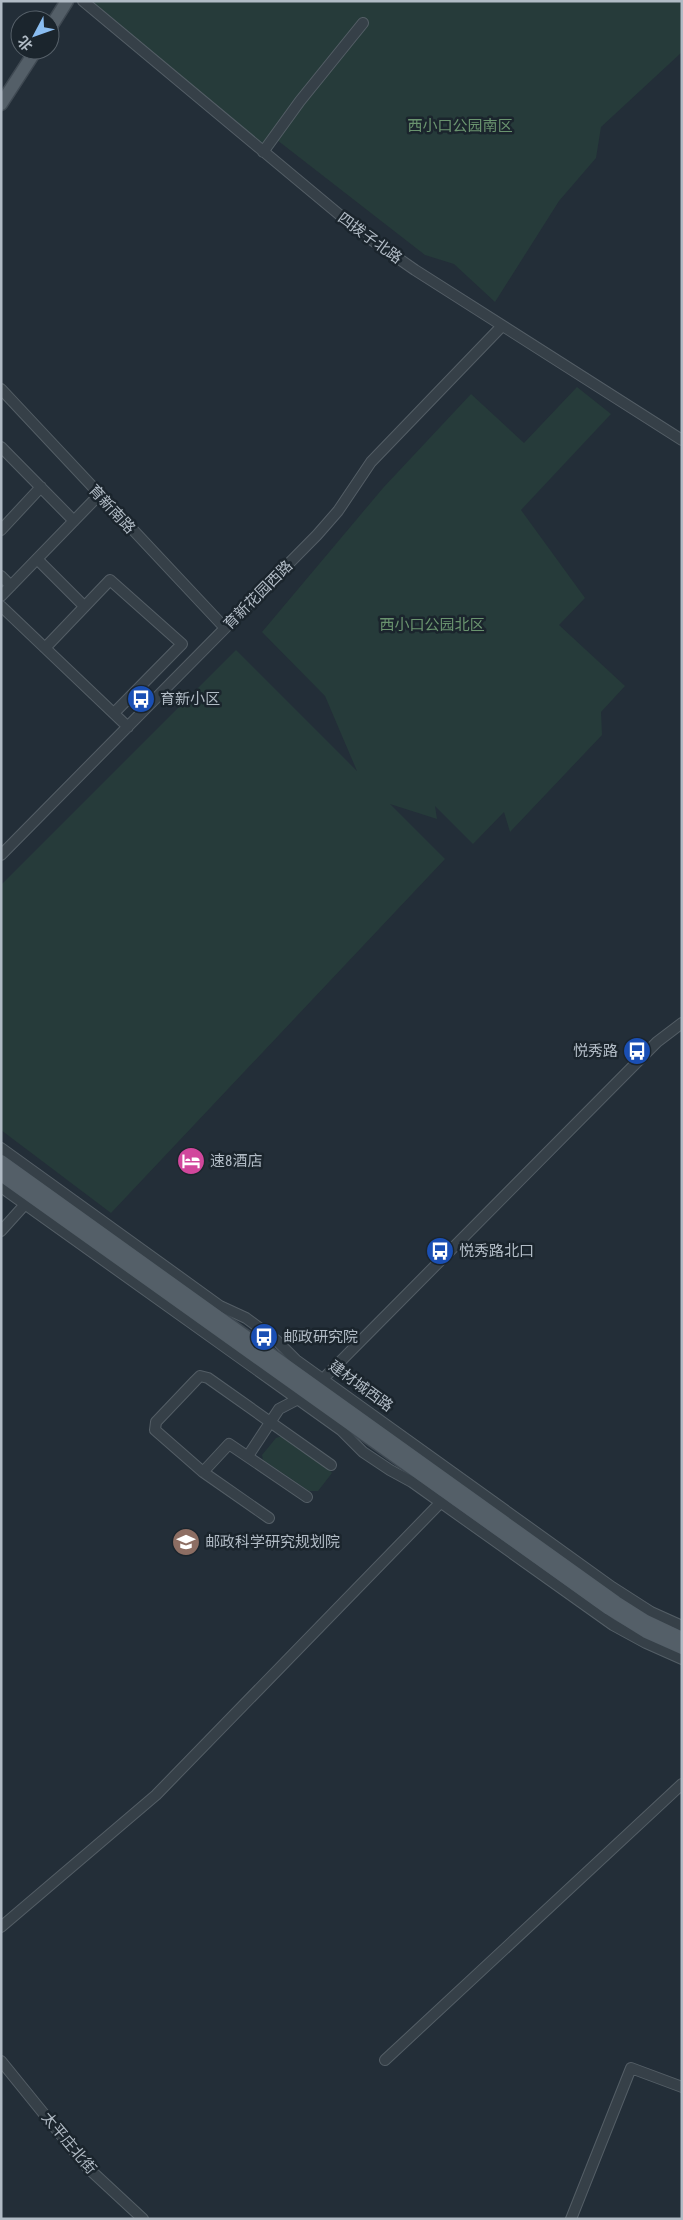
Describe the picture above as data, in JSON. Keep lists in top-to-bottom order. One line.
{"streets":{"main road":["建材城西路"],"street":["四拨子北路","育新南路","育新花园西路","太平庄北街"]},"crossings":[["四拨子北路","育新花园西路"],["育新南路","育新花园西路"]],"parks":["西小口公园南区","西小口公园北区"],"places":{"bus stop":["育新小区","悦秀路","悦秀路北口","邮政研究院"],"hotel":["速8酒店"],"school or university":["邮政科学研究规划院"]},"north":"bottom left"}
